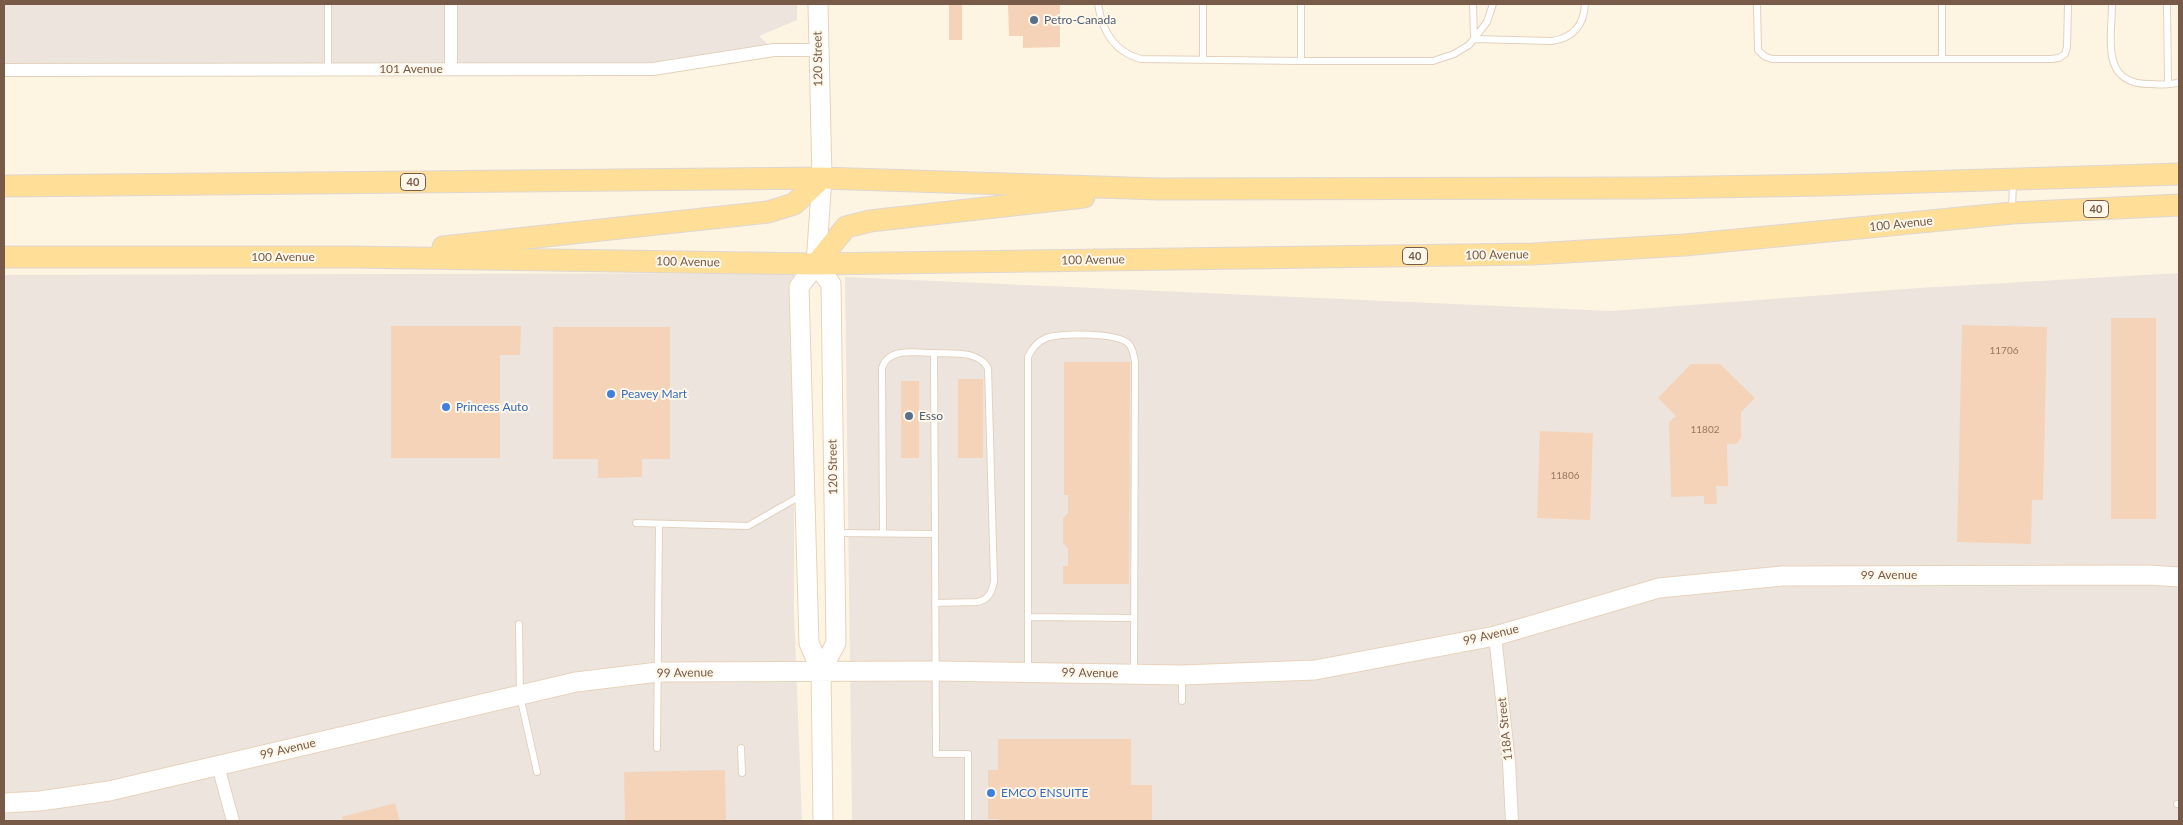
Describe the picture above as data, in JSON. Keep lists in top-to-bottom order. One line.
{"streets":{"main road":["40","100 Avenue"],"street":["120 Street","101 Avenue","99 Avenue","118A Street"]},"crossings":[["120 Street","101 Avenue"],["120 Street","40"],["120 Street","100 Avenue"],["120 Street","99 Avenue"],["99 Avenue","118A Street"]],"places":["Petro-Canada","Peavey Mart","Princess Auto","Esso","EMCO ENSUITE"],"house_numbers":["11706","11802","11806"]}
